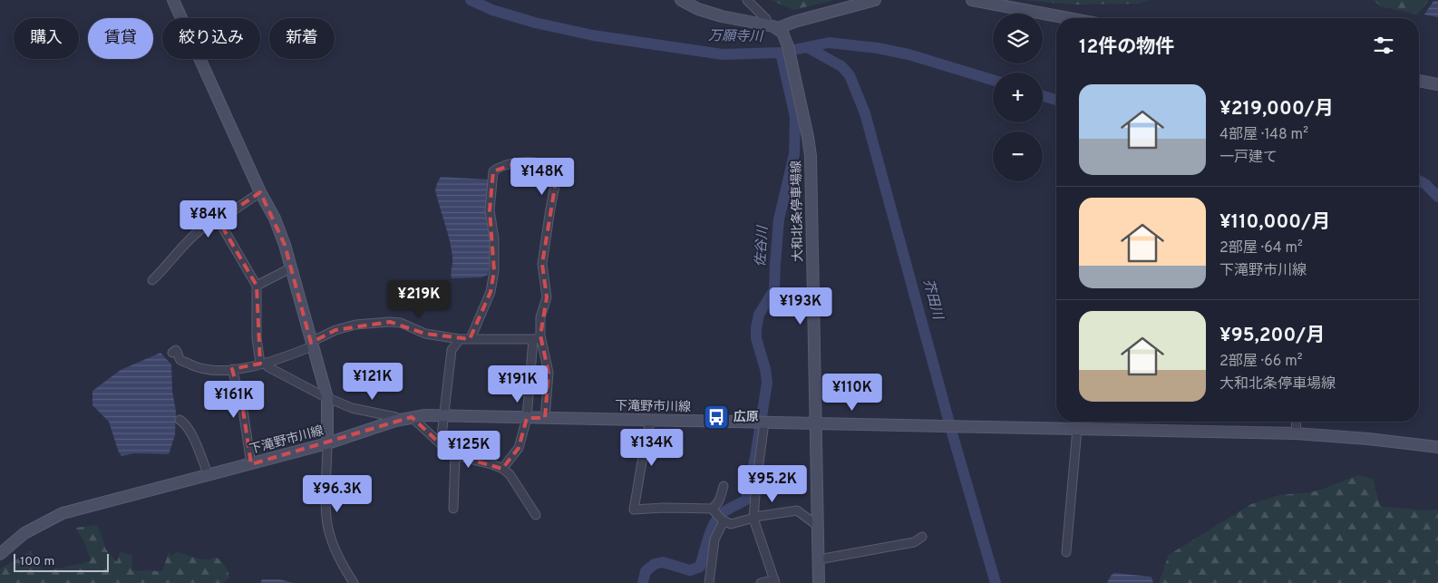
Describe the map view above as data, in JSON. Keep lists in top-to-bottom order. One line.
{"streets":{"main road":["大和北条停車場線","下滝野市川線"]},"crossings":[["大和北条停車場線","下滝野市川線"]],"water":["万願寺川","佐谷川","芥田川"],"places":{"bus stop":["広原"]},"scale_bar":"100 m","page":{"map_buttons":["+","−"],"chip":["購入","賃貸","絞り込み","新着"],"heading":"12件の物件","list":[{"name":"¥219,000/月","note":"4部屋 · 148 m² · 一戸建て"},{"name":"¥110,000/月","note":"2部屋 · 64 m² · 下滝野市川線"},{"name":"¥95,200/月","note":"2部屋 · 66 m² · 大和北条停車場線"}],"price":["¥148K","¥84K","¥219K","¥193K","¥121K","¥191K","¥110K","¥161K","¥134K","¥125K","¥95.2K","¥96.3K"],"scale":"100 m"}}
